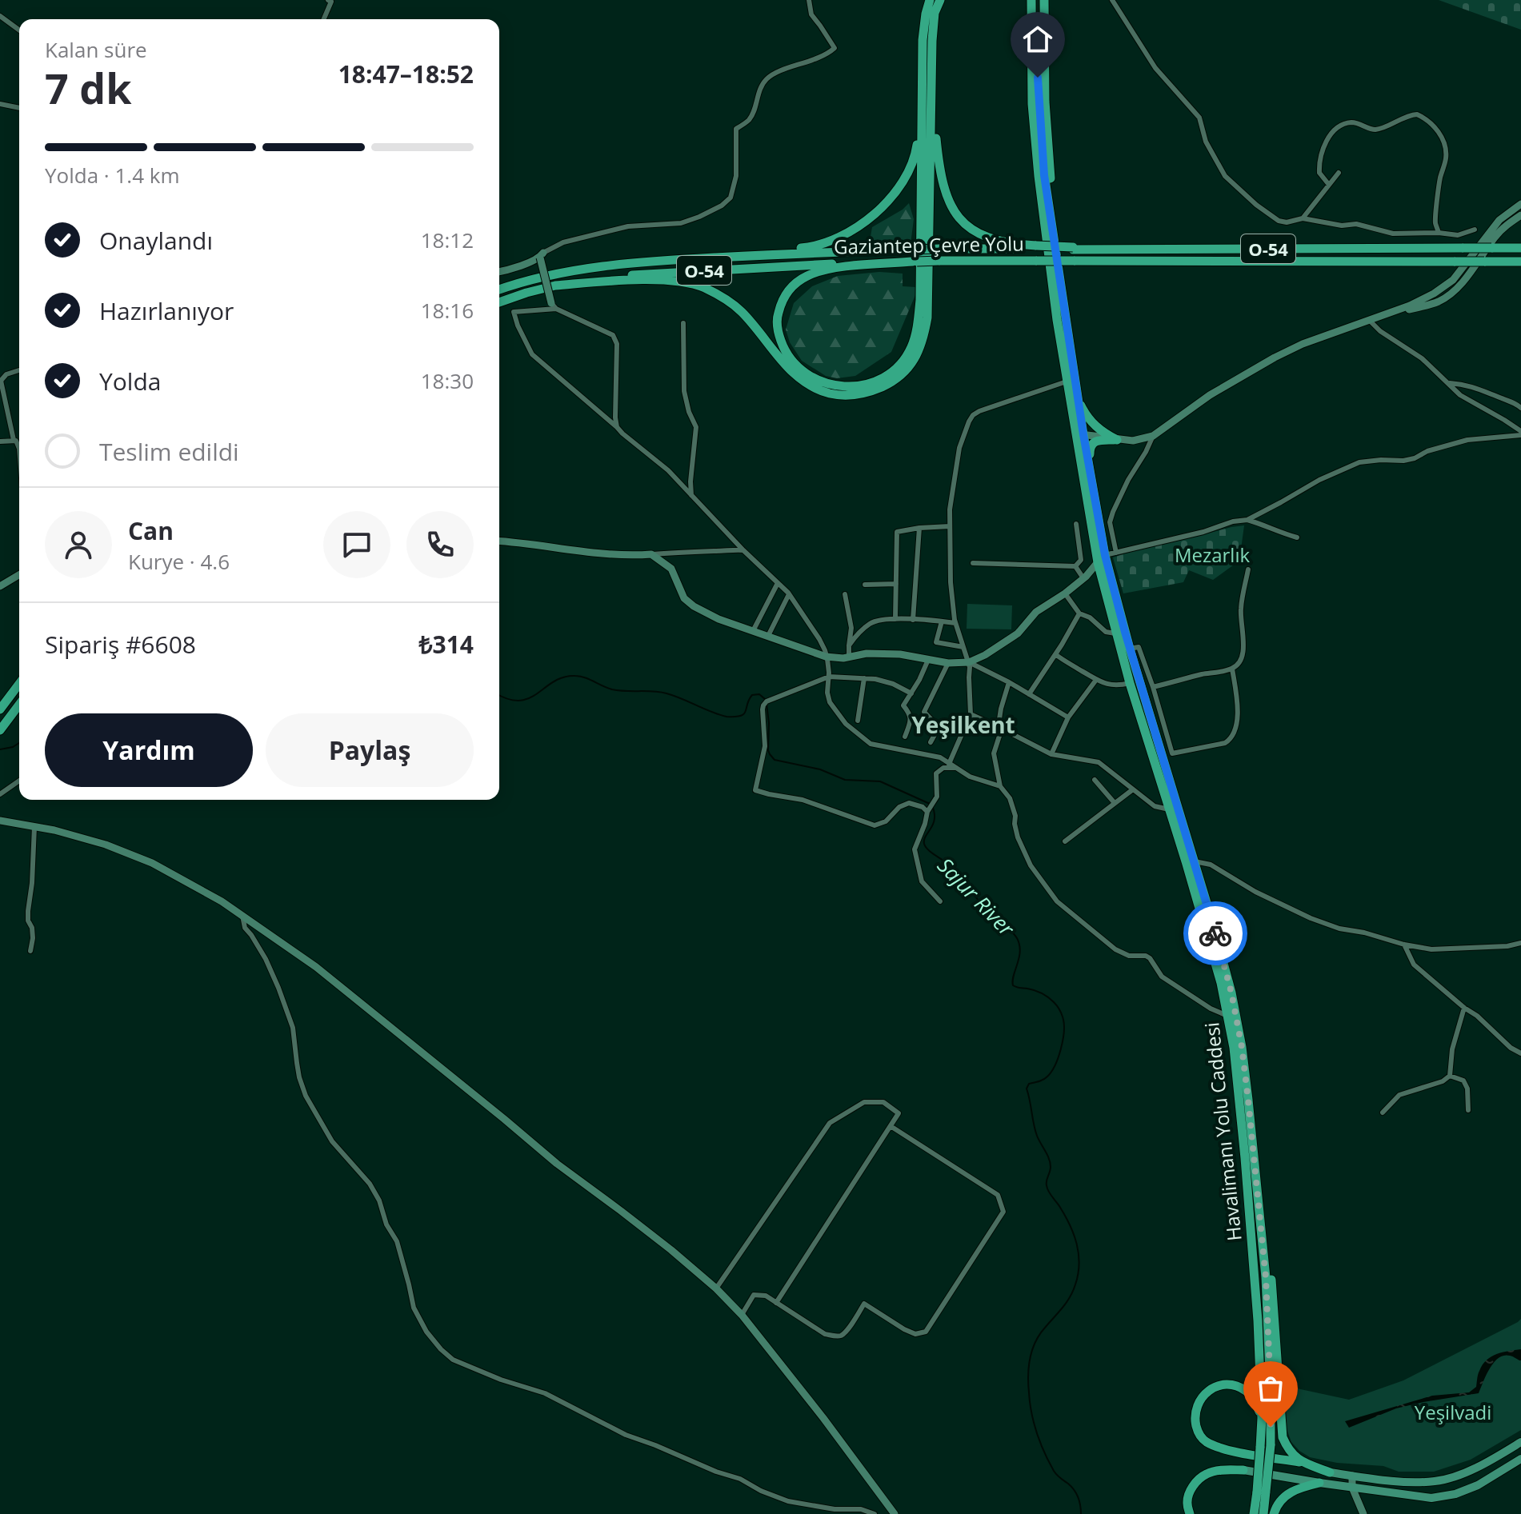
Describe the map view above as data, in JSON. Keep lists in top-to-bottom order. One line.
{"streets":{"highway":["Gaziantep Çevre Yolu","O-54","Havalimanı Yolu Caddesi"]},"districts":["Yeşilkent"],"water":["Sajur River"],"parks":["Mezarlık","Yeşilvadi"],"page":{"heading":["7 dk","Kalan süre","18:47–18:52"],"panel":["Can","Kurye · 4.6","Sipariş #6608","₺314"],"bar":"Yolda · 1.4 km","list":[["Onaylandı","18:12"],["Hazırlanıyor","18:16"],["Yolda","18:30"],"Teslim edildi"],"buttons":["Yardım","Paylaş"]}}
